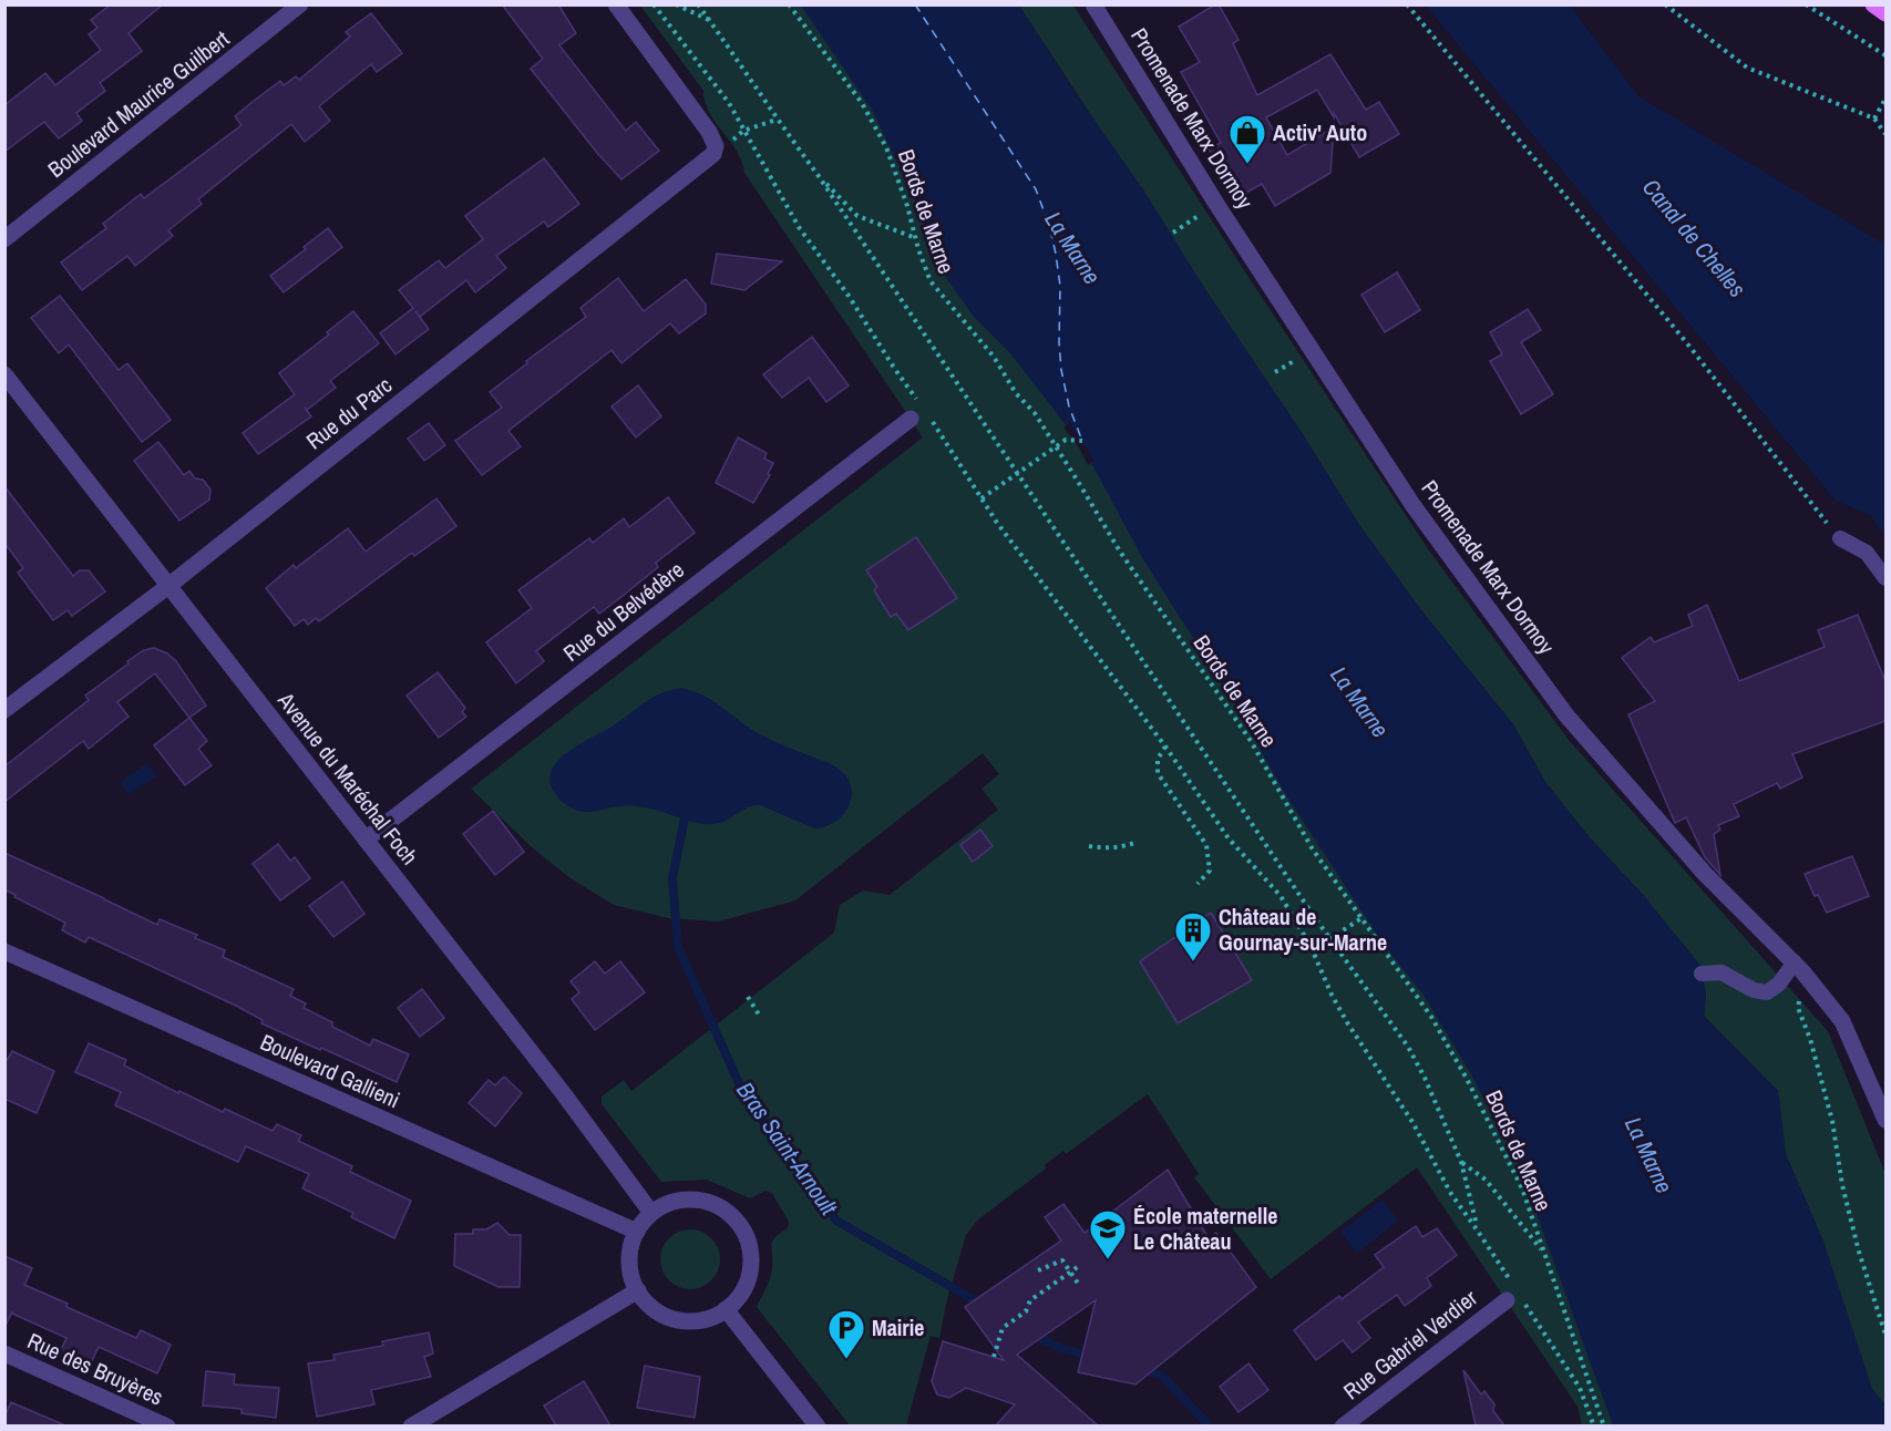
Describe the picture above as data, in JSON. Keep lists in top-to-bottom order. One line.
{"streets":{"street":["Boulevard Maurice Guilbert","Promenade Marx Dormoy","Rue du Parc","Rue du Belvédère","Avenue du Maréchal Foch","Boulevard Gallieni","Rue Gabriel Verdier","Rue des Bruyères"],"path":["Bords de Marne"]},"crossings":[["Rue du Parc","Avenue du Maréchal Foch"],["Rue du Belvédère","Avenue du Maréchal Foch"],["Avenue du Maréchal Foch","Boulevard Gallieni"]],"water":["Canal de Chelles","La Marne","Bras Saint-Arnoult"],"places":{"shop":["Activ' Auto"],"building":["Château de Gournay-sur-Marne"],"school or university":["École maternelle Le Château"],"parking":["Mairie"]}}
